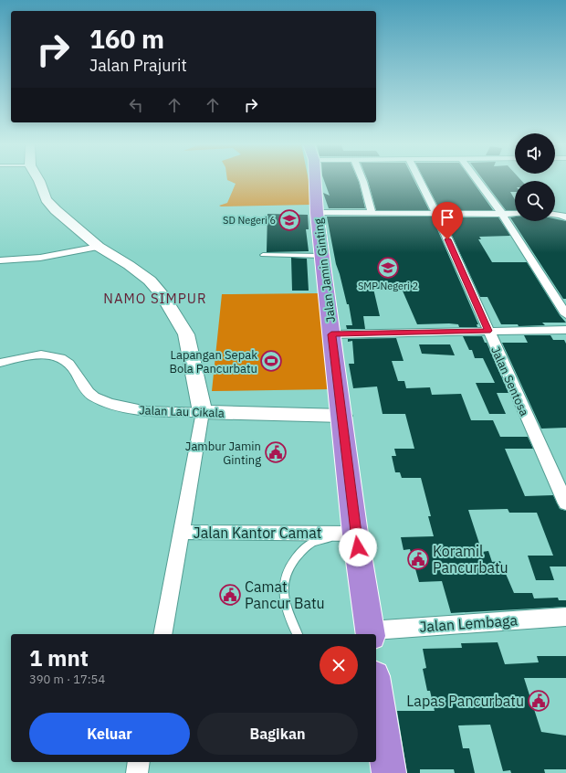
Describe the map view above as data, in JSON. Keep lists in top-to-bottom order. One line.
{"streets":{"highway":["Jalan Jamin Ginting"],"street":["Jalan Sentosa","Jalan Lau Cikala","Jalan Kantor Camat","Jalan Lembaga"]},"crossings":[["Jalan Jamin Ginting","Jalan Lau Cikala"],["Jalan Jamin Ginting","Jalan Kantor Camat"],["Jalan Jamin Ginting","Jalan Lembaga"]],"districts":["NAMO SIMPUR"],"places":{"school or university":["SD Negeri 6","SMP Negeri 2"],"sports":["Lapangan Sepak Bola Pancurbatu"],"public building":["Jambur Jamin Ginting","Koramil Pancurbatu","Camat Pancur Batu","Lapas Pancurbatu"]},"page":{"turn":["160 m","Jalan Prajurit"],"heading":["1 mnt","390 m · 17:54"],"buttons":["Keluar","Bagikan"]}}
